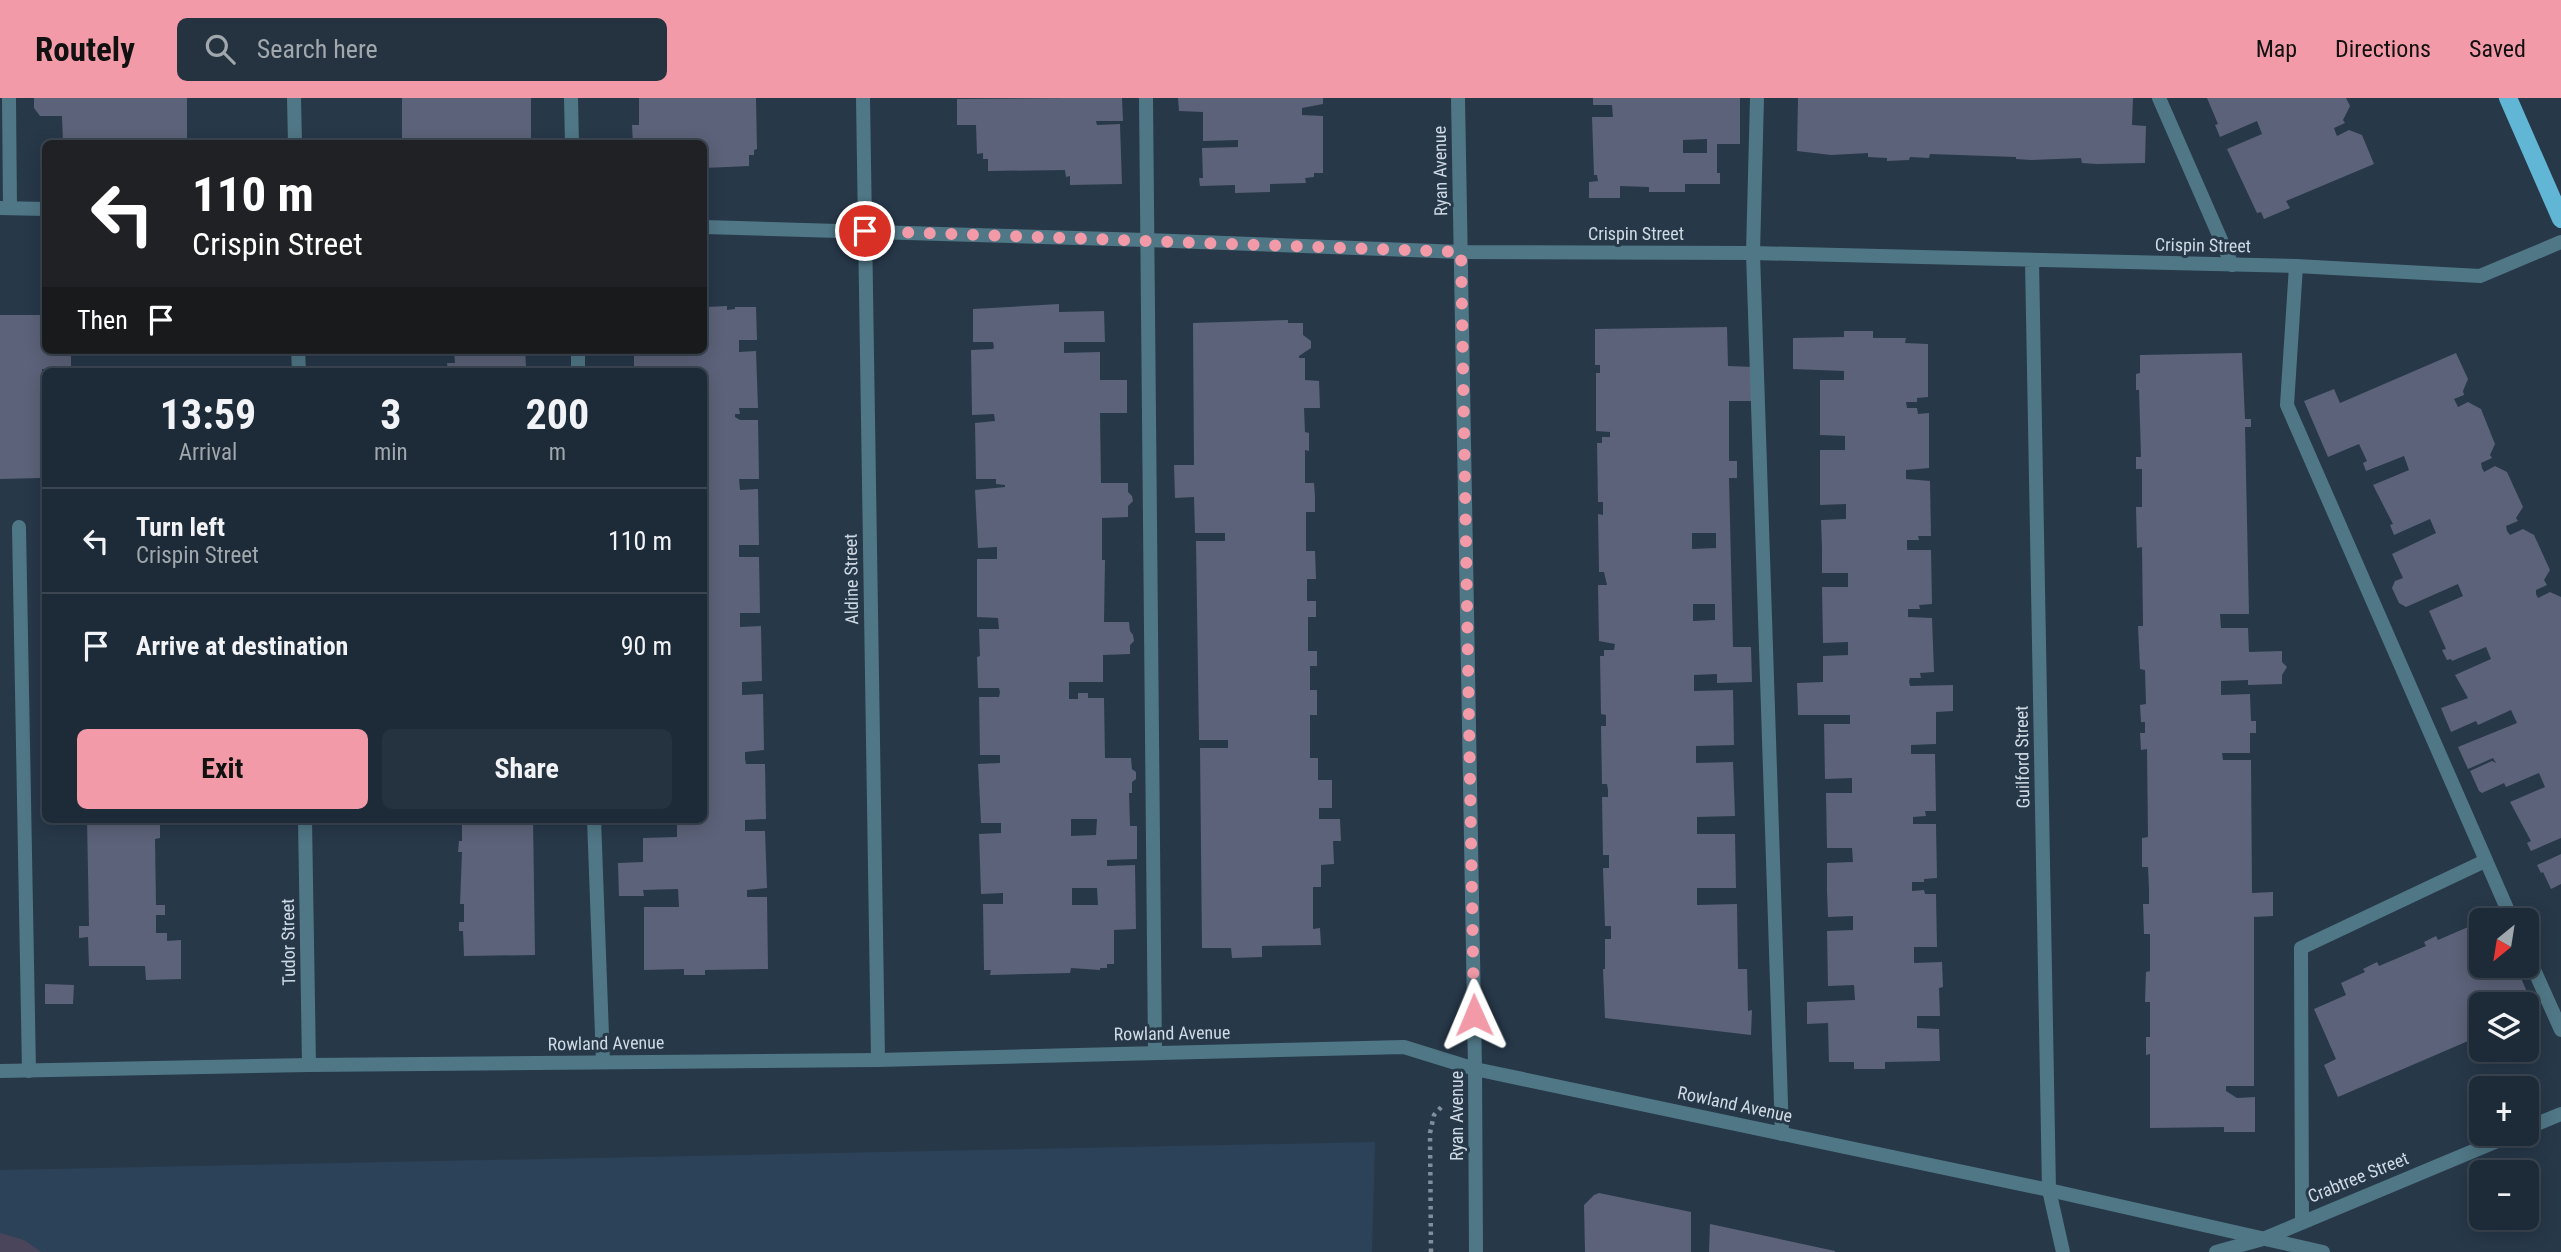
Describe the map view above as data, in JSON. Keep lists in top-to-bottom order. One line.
{"streets":{"street":["Ryan Avenue","Crispin Street","Aldine Street","Guilford Street","Tudor Street","Rowland Avenue","Crabtree Street"]},"crossings":[["Ryan Avenue","Crispin Street"],["Ryan Avenue","Rowland Avenue"],["Crispin Street","Aldine Street"],["Crispin Street","Guilford Street"],["Aldine Street","Rowland Avenue"],["Guilford Street","Rowland Avenue"],["Tudor Street","Rowland Avenue"],["Rowland Avenue","Crabtree Street"]],"north":"bottom left","page":{"header":"Routely","search":"Search here","nav":["Map","Directions","Saved"],"turn":["110 m","Crispin Street"],"then":"Then","eta":["13:59","Arrival","3","min","200","m"],"list":[{"name":"Turn left","note":"Crispin Street","value":"110 m"},{"name":"Arrive at destination","value":"90 m"}],"buttons":["Exit","Share"],"map_buttons":["+","−"]}}
